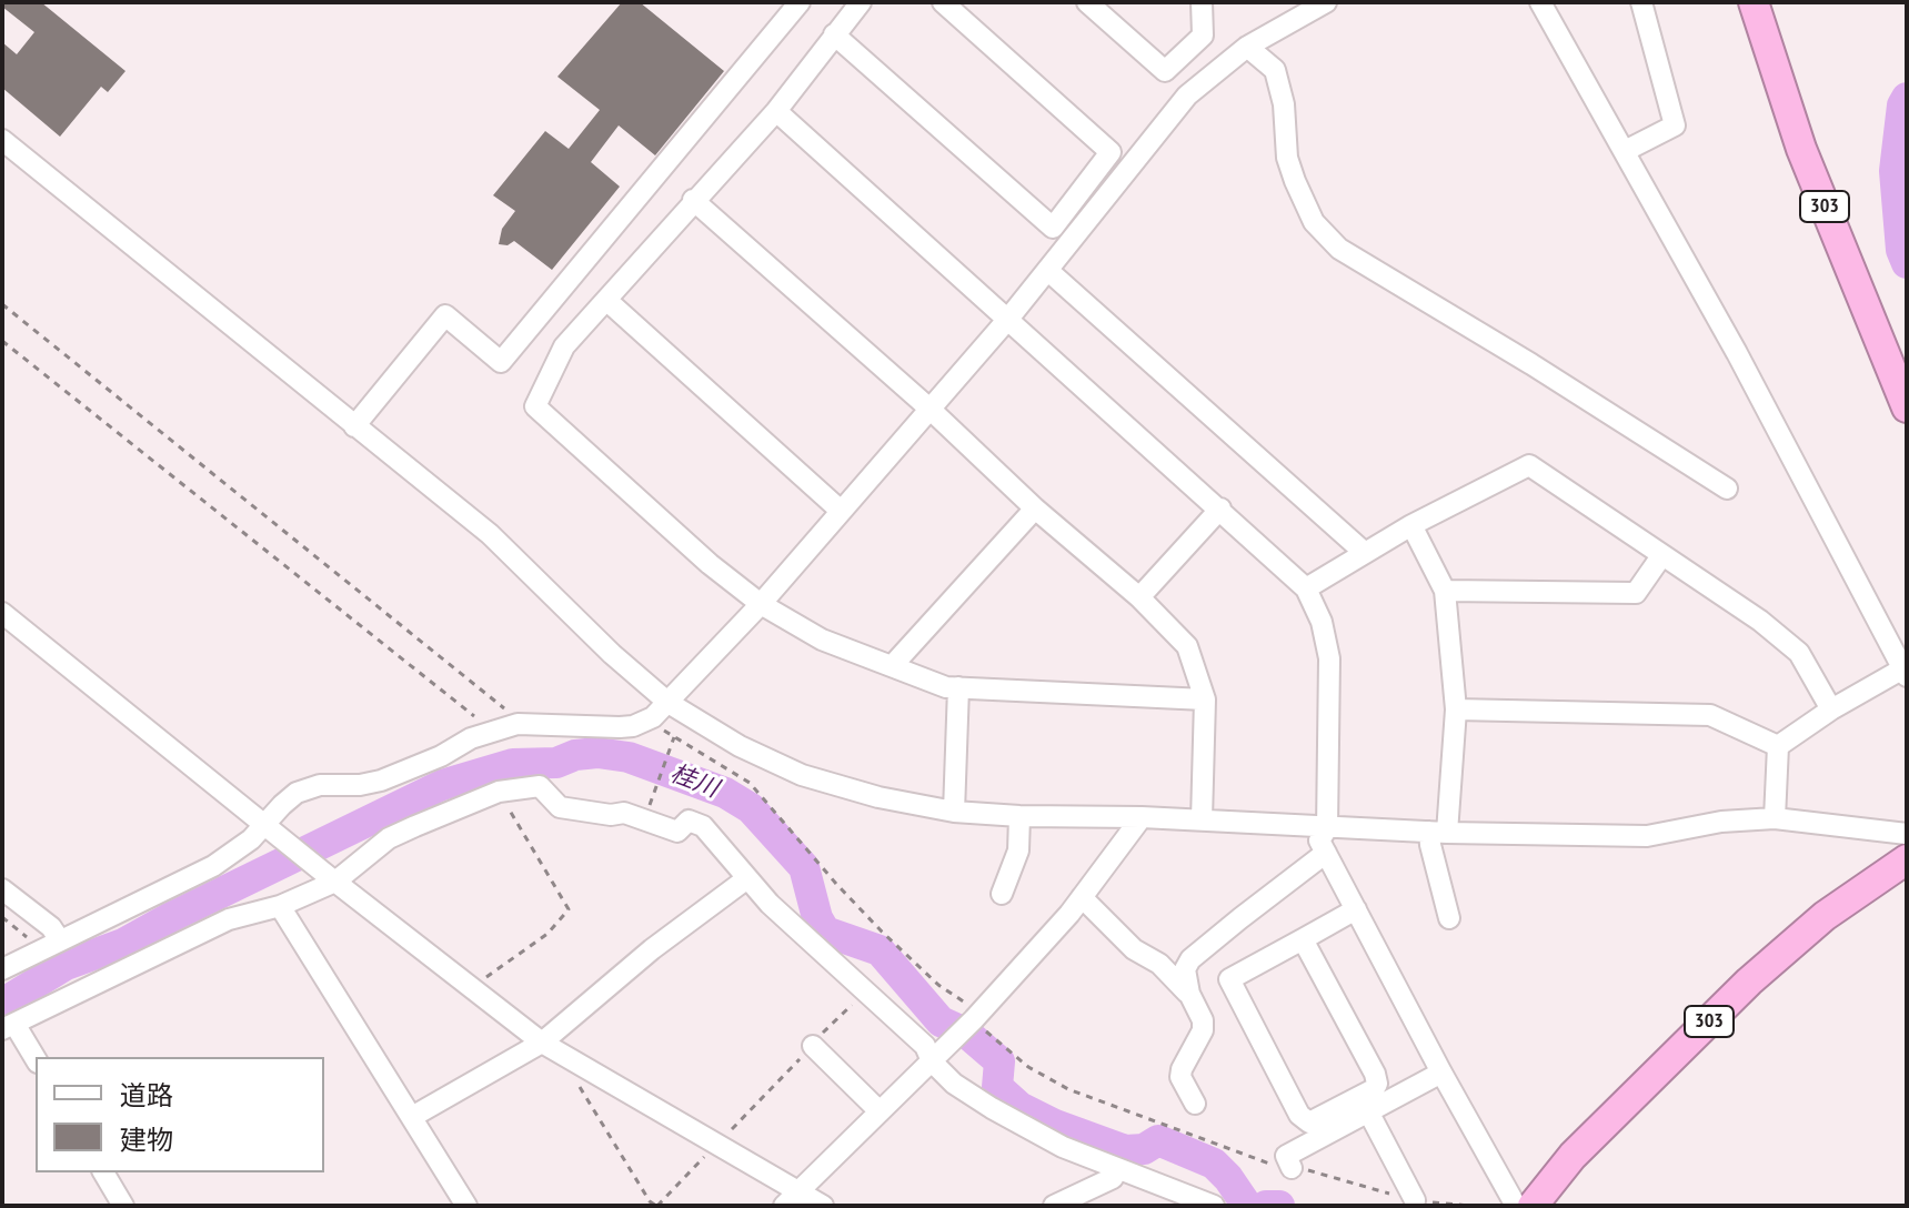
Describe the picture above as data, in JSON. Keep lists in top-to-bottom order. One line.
{"streets":{"highway":["303"]},"water":["桂川"],"legend":["道路","建物"]}
